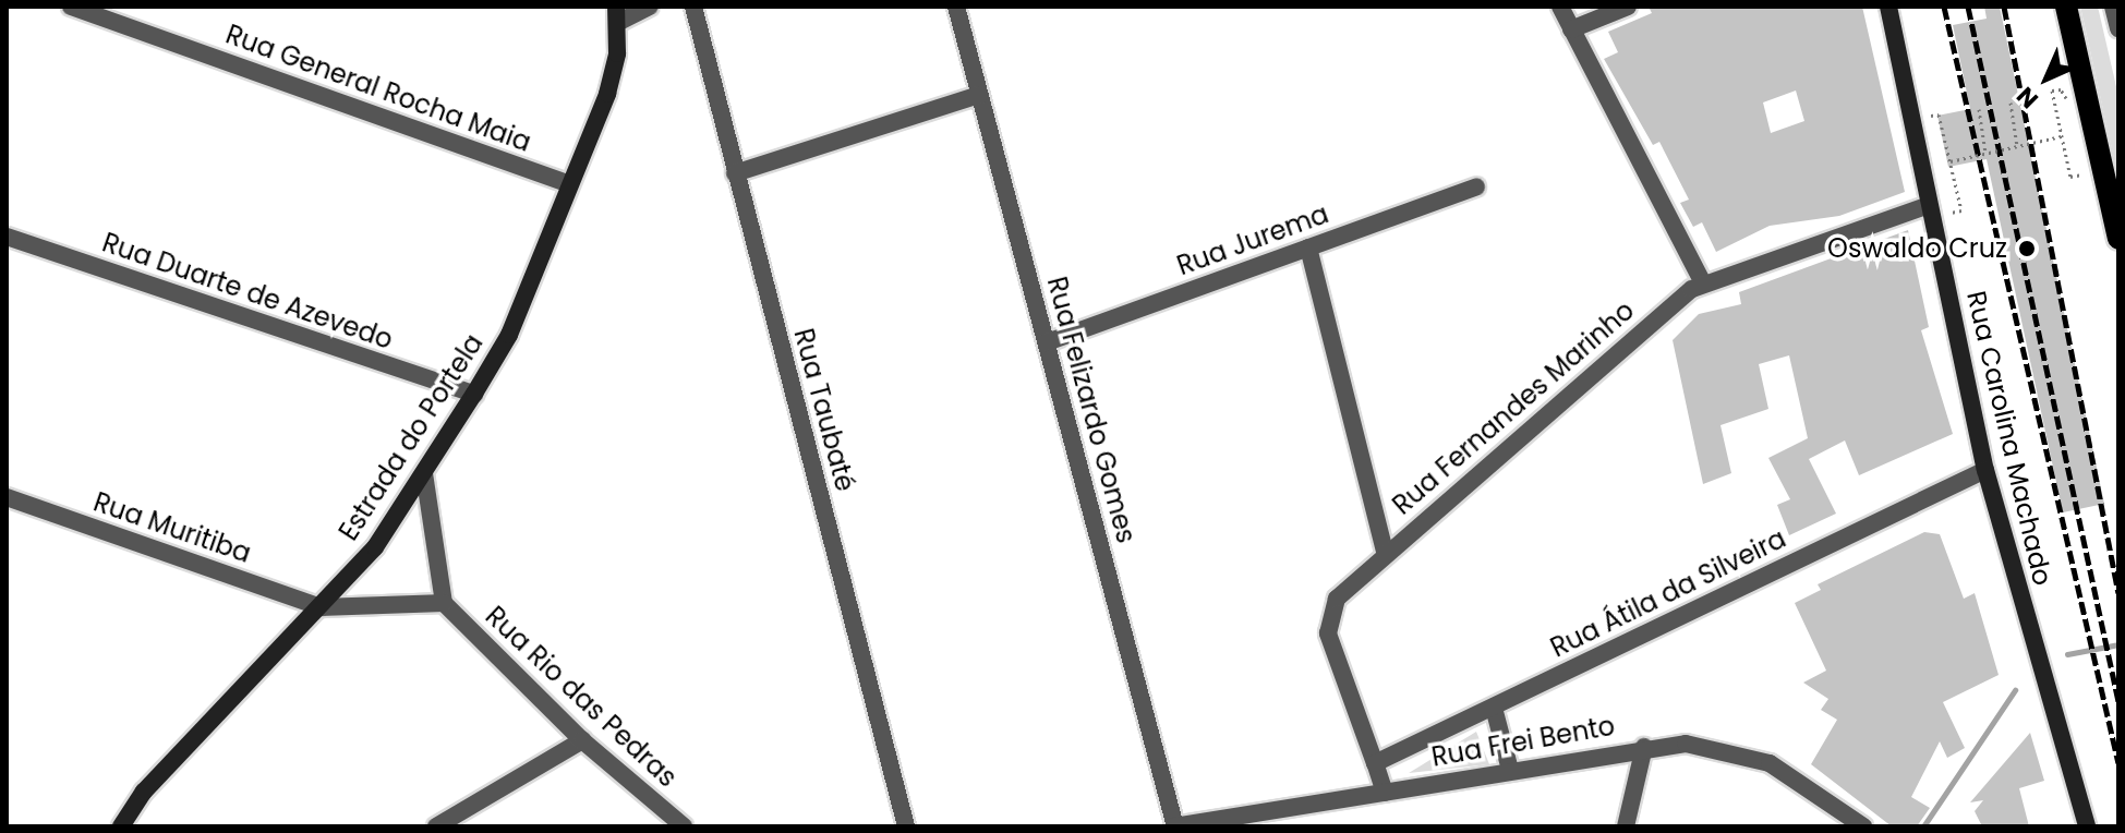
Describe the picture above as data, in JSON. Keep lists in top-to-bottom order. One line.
{"streets":{"main road":["Estrada do Portela","Rua Carolina Machado"],"street":["Rua General Rocha Maia","Rua Jurema","Rua Duarte de Azevedo","Rua Fernandes Marinho","Rua Taubaté","Rua Felizardo Gomes","Rua Muritiba","Rua Átila da Silveira","Rua Rio das Pedras","Rua Frei Bento"]},"crossings":[["Rua General Rocha Maia","Estrada do Portela"],["Rua Jurema","Rua Felizardo Gomes"],["Rua Duarte de Azevedo","Estrada do Portela"],["Rua Fernandes Marinho","Rua Carolina Machado"],["Rua Fernandes Marinho","Rua Átila da Silveira"],["Rua Fernandes Marinho","Rua Frei Bento"],["Rua Felizardo Gomes","Rua Frei Bento"],["Estrada do Portela","Rua Muritiba"],["Rua Carolina Machado","Rua Átila da Silveira"]],"places":["Oswaldo Cruz"],"north":"bottom left"}
